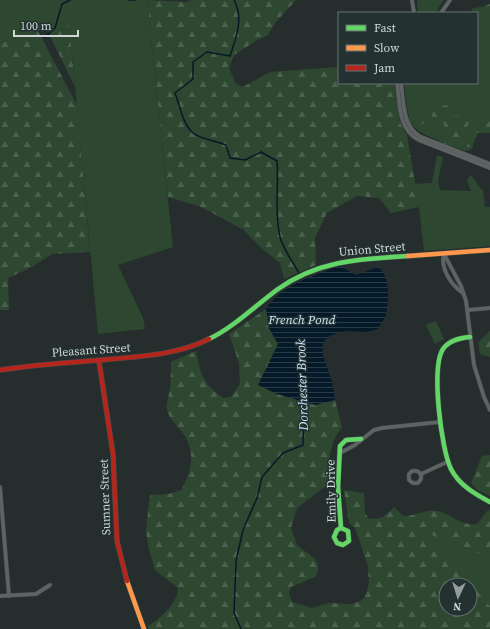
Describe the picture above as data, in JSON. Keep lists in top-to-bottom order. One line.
{"streets":{"main road":["Union Street","Pleasant Street","Emily Drive","Sumner Street"]},"crossings":[["Union Street","Pleasant Street"],["Pleasant Street","Sumner Street"]],"water":["French Pond","Dorchester Brook"],"legend":["Fast","Slow","Jam"],"scale_bar":"100 m","north":"bottom"}
